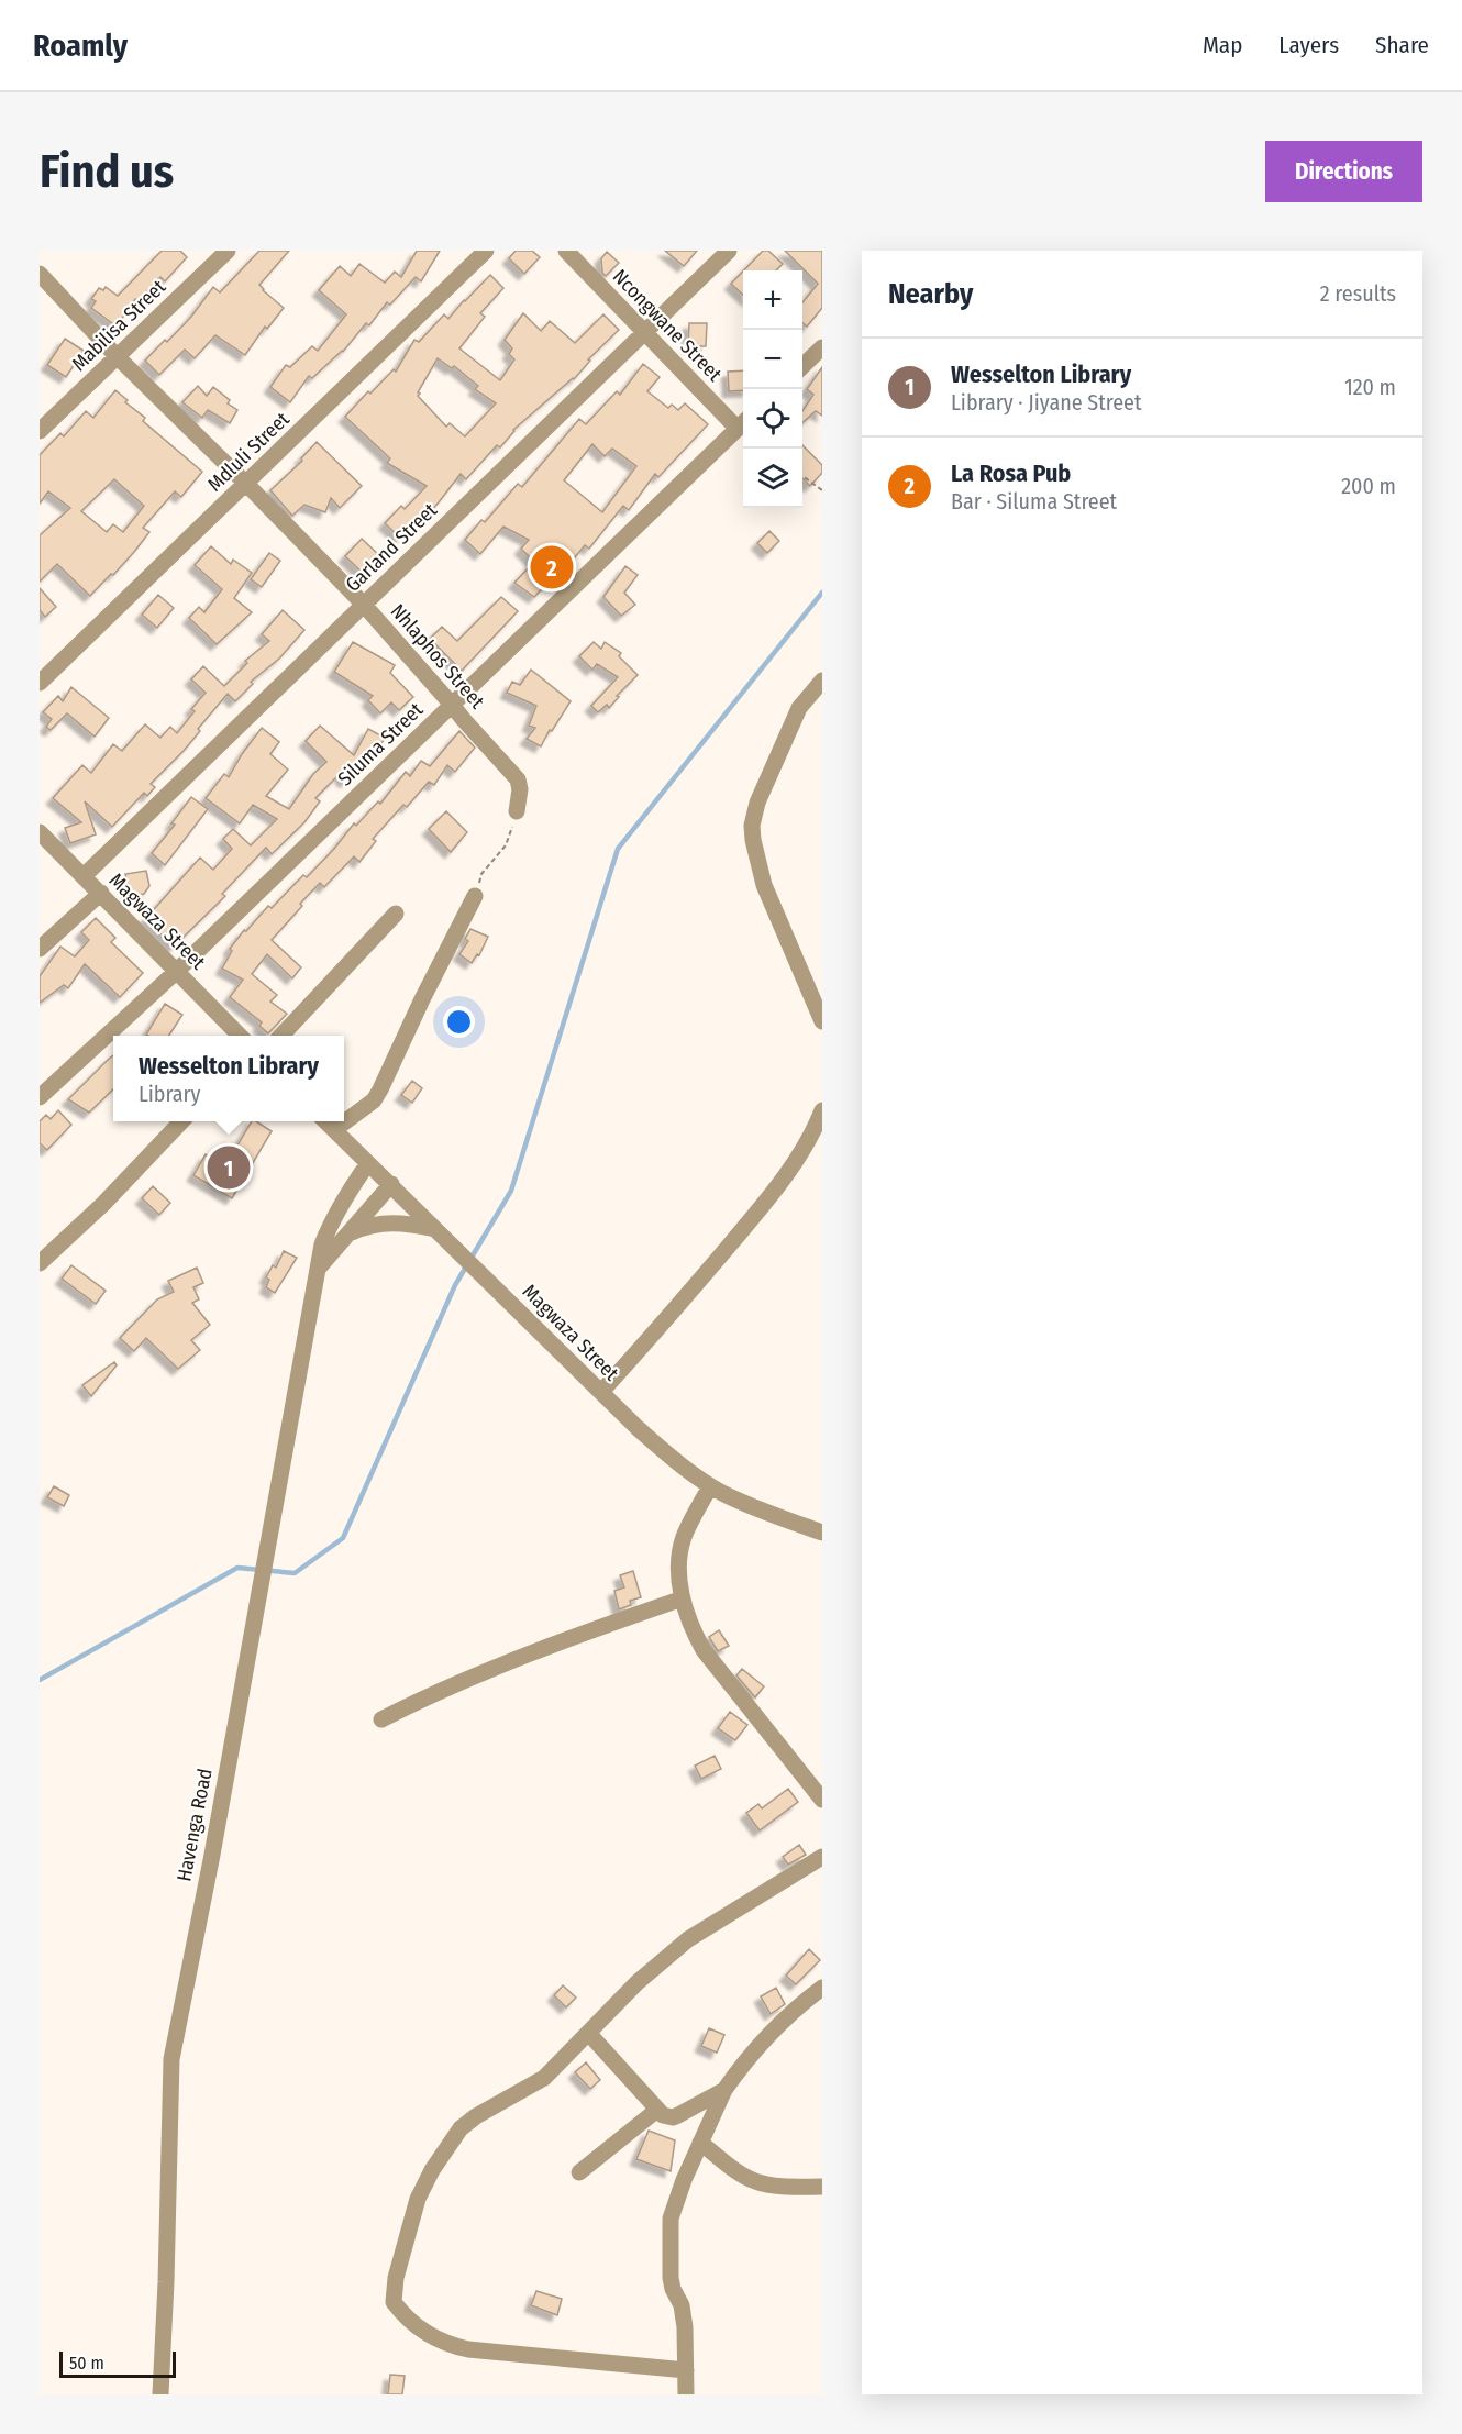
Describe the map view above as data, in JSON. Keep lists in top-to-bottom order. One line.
{"streets":{"street":["Mabilisa Street","Ncongwane Street","Mdluli Street","Garland Street","Nhlaphos Street","Siluma Street","Magwaza Street","Havenga Road"]},"crossings":[["Mabilisa Street","Nhlaphos Street"],["Ncongwane Street","Garland Street"],["Ncongwane Street","Siluma Street"],["Mdluli Street","Nhlaphos Street"],["Garland Street","Nhlaphos Street"],["Garland Street","Magwaza Street"],["Nhlaphos Street","Siluma Street"],["Siluma Street","Magwaza Street"],["Magwaza Street","Havenga Road"]],"scale_bar":"50 m","page":{"header":"Roamly","nav":["Map","Layers","Share"],"buttons":"Directions","title":"Find us","heading":["Nearby","2 results"],"map_buttons":["+","−"],"list":[{"mark":"1","name":"Wesselton Library","note":"Library · Jiyane Street","value":"120 m"},{"mark":"2","name":"La Rosa Pub","note":"Bar · Siluma Street","value":"200 m"}],"pins":["2","1"],"popup":["Wesselton Library","Library"],"scale":"50 m"}}
